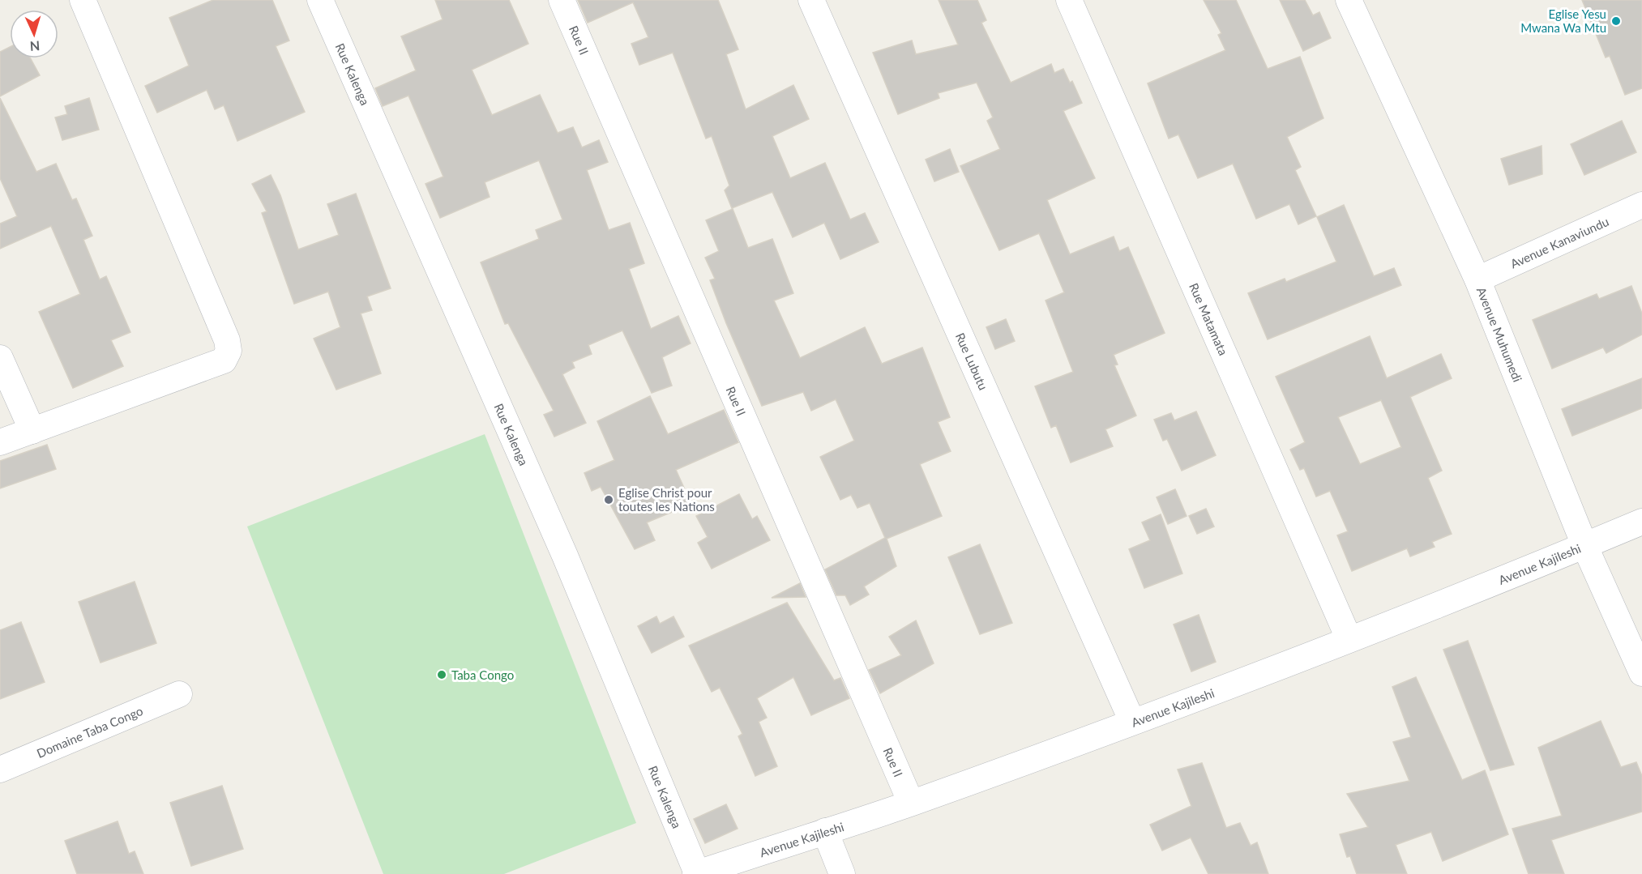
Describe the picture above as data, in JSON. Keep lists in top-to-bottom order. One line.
{"streets":{"street":["Rue II","Rue Kalenga","Avenue Kanaviundu","Rue Matamata","Avenue Muhumedi","Rue Lubutu","Avenue Kajileshi","Domaine Taba Congo"]},"crossings":[["Rue II","Avenue Kajileshi"],["Rue Kalenga","Avenue Kajileshi"],["Avenue Kanaviundu","Avenue Muhumedi"],["Rue Matamata","Avenue Kajileshi"],["Avenue Muhumedi","Avenue Kajileshi"],["Rue Lubutu","Avenue Kajileshi"]],"places":["Eglise Yesu Mwana Wa Mtu","Eglise Christ pour toutes les Nations","Taba Congo"],"north":"bottom"}
